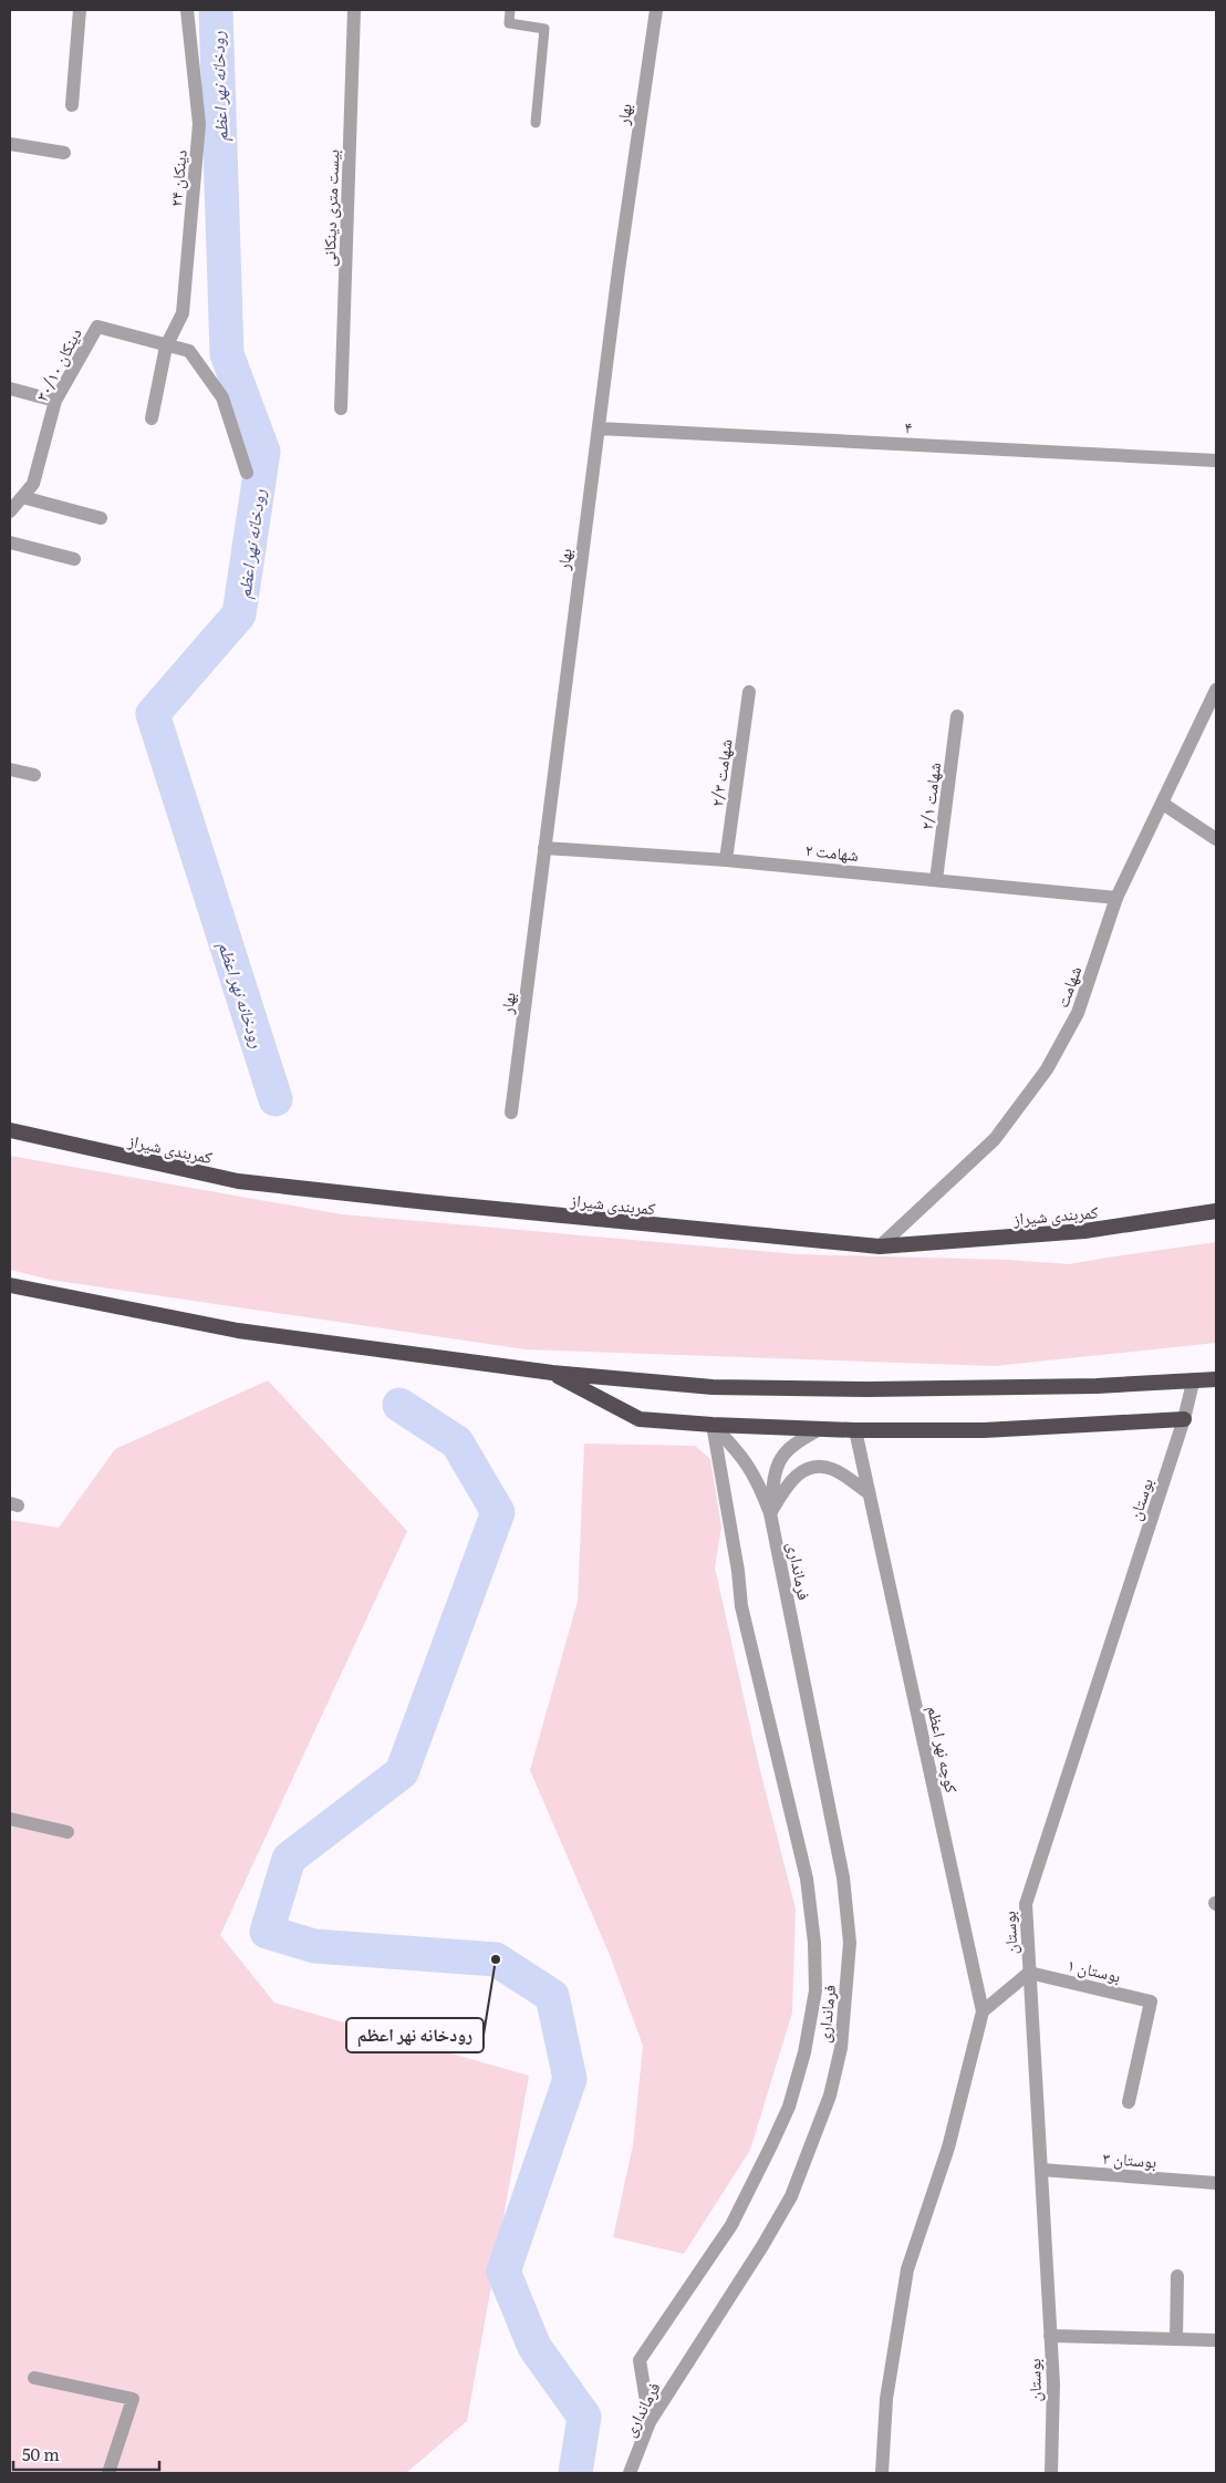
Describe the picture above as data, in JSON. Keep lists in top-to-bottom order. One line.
{"streets":{"highway":["کمربندی شیراز"],"street":["بهار","۲۴ دینکان","بیست متری دینکانی","۳۰/۱۰ دینکان","۴","۲/۳ شهامت","۲/۱ شهامت","۲ شهامت","شهامت","بوستان","فرمانداری","کوچه نهر اعظم","۱ بوستان","۳ بوستان"]},"crossings":[["بهار","۴"],["بهار","۲ شهامت"],["۲۴ دینکان","۳۰/۱۰ دینکان"],["۲/۳ شهامت","۲ شهامت"],["۲/۱ شهامت","۲ شهامت"],["۲ شهامت","شهامت"],["شهامت","کمربندی شیراز"],["بوستان","۱ بوستان"],["بوستان","۳ بوستان"]],"water":["رودخانه نهر اعظم"],"places":["رودخانه نهر اعظم"],"scale_bar":"50 m"}
